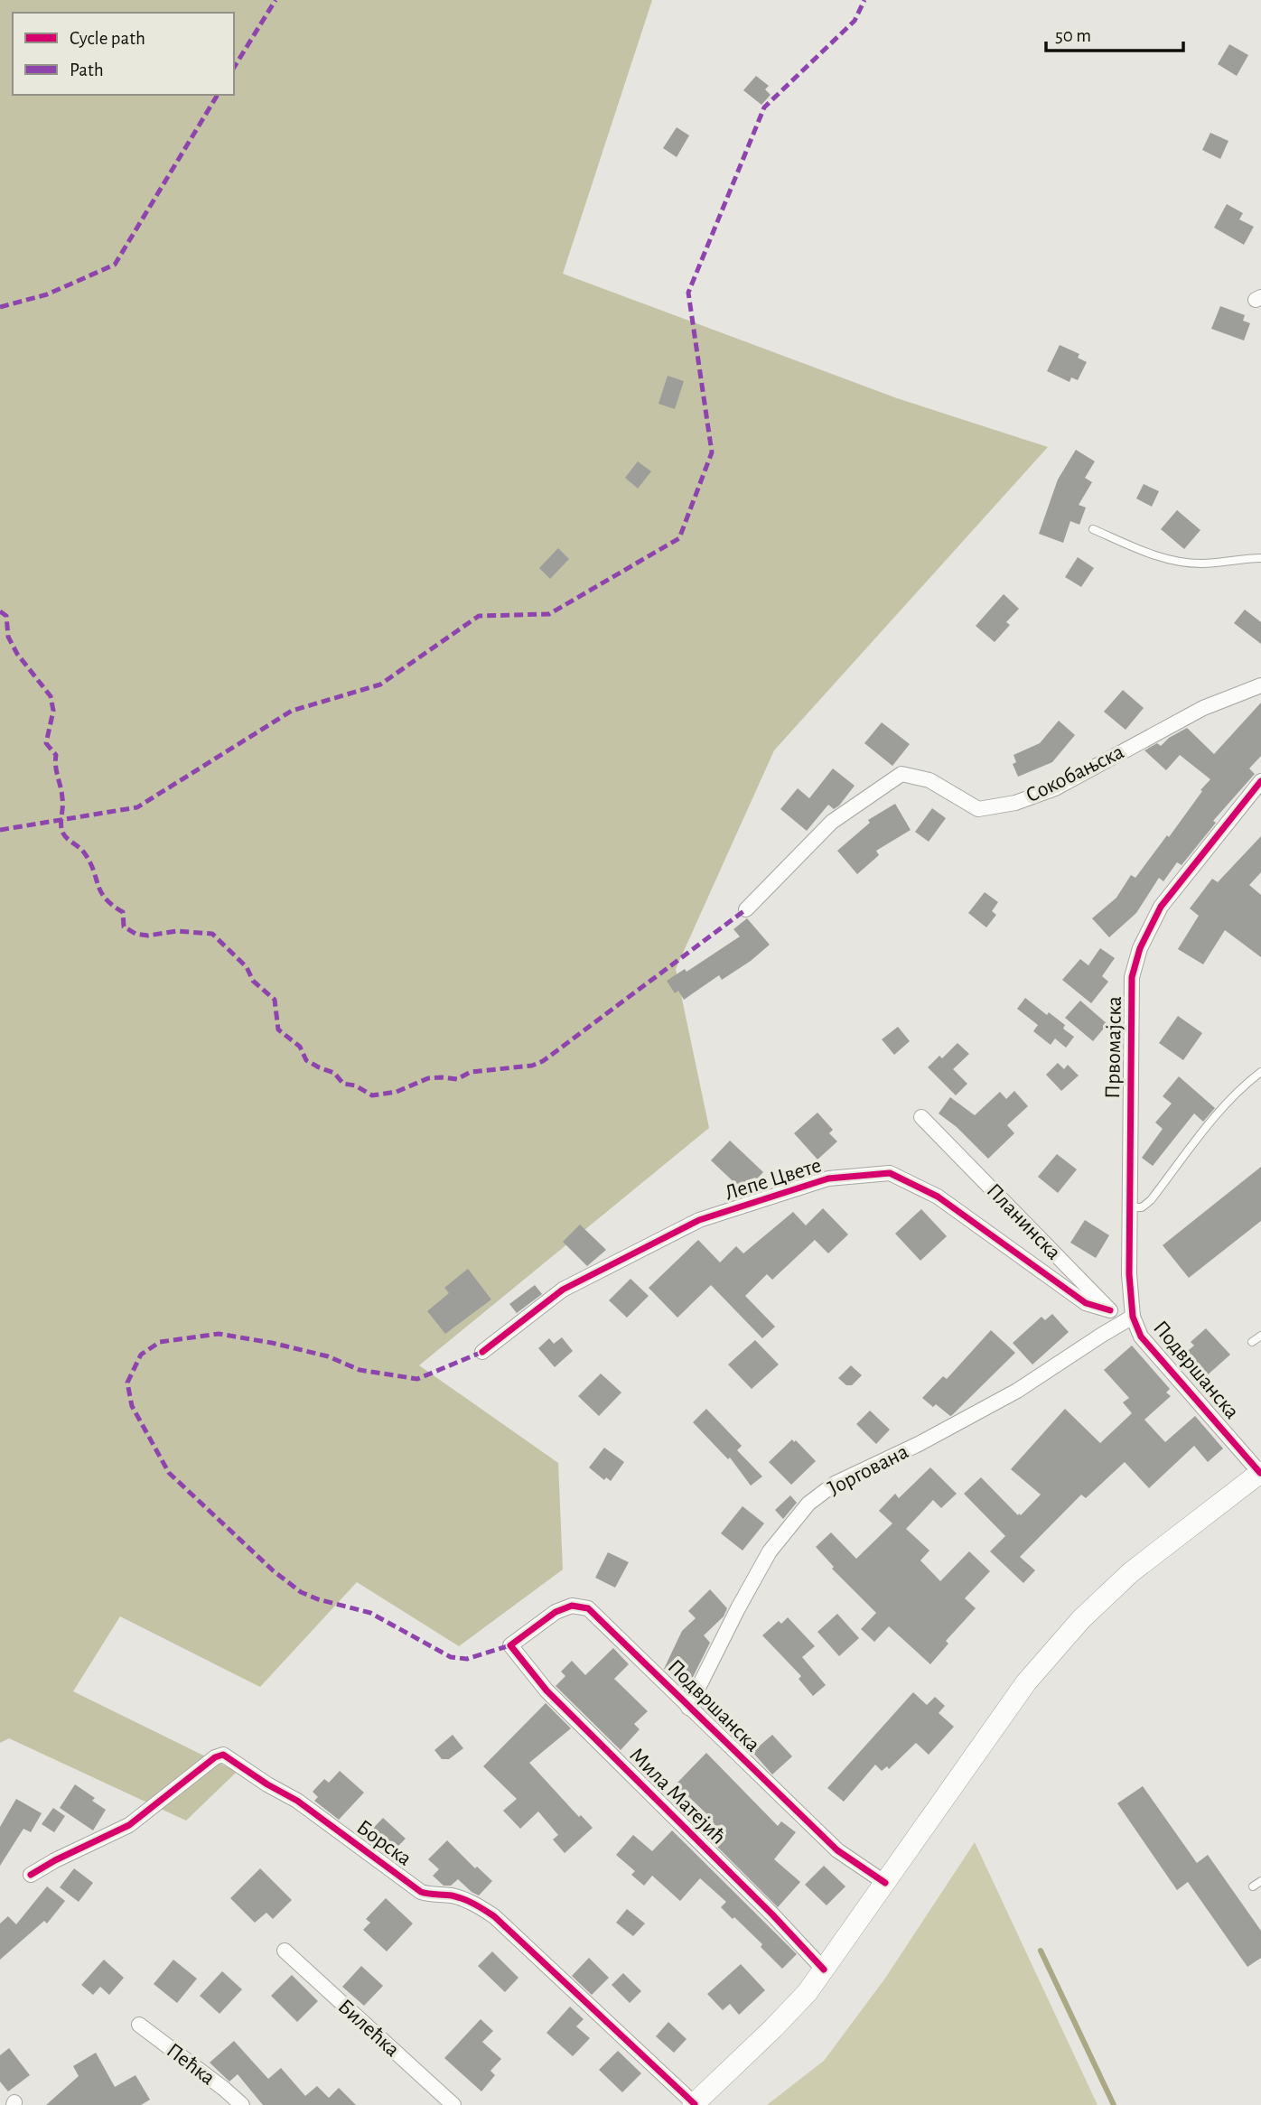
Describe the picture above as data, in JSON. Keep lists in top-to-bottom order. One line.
{"streets":{"street":["Сокобањска","Првомајска","Лепе Цвете","Планинска","Подвршанска","Јоргована","Мила Матејић","Борска","Билећка","Пећка"]},"crossings":[["Првомајска","Подвршанска"],["Првомајска","Јоргована"],["Лепе Цвете","Планинска"],["Подвршанска","Јоргована"],["Подвршанска","Мила Матејић"],["Подвршанска","Борска"]],"legend":["Cycle path","Path"],"scale_bar":"50 m"}
